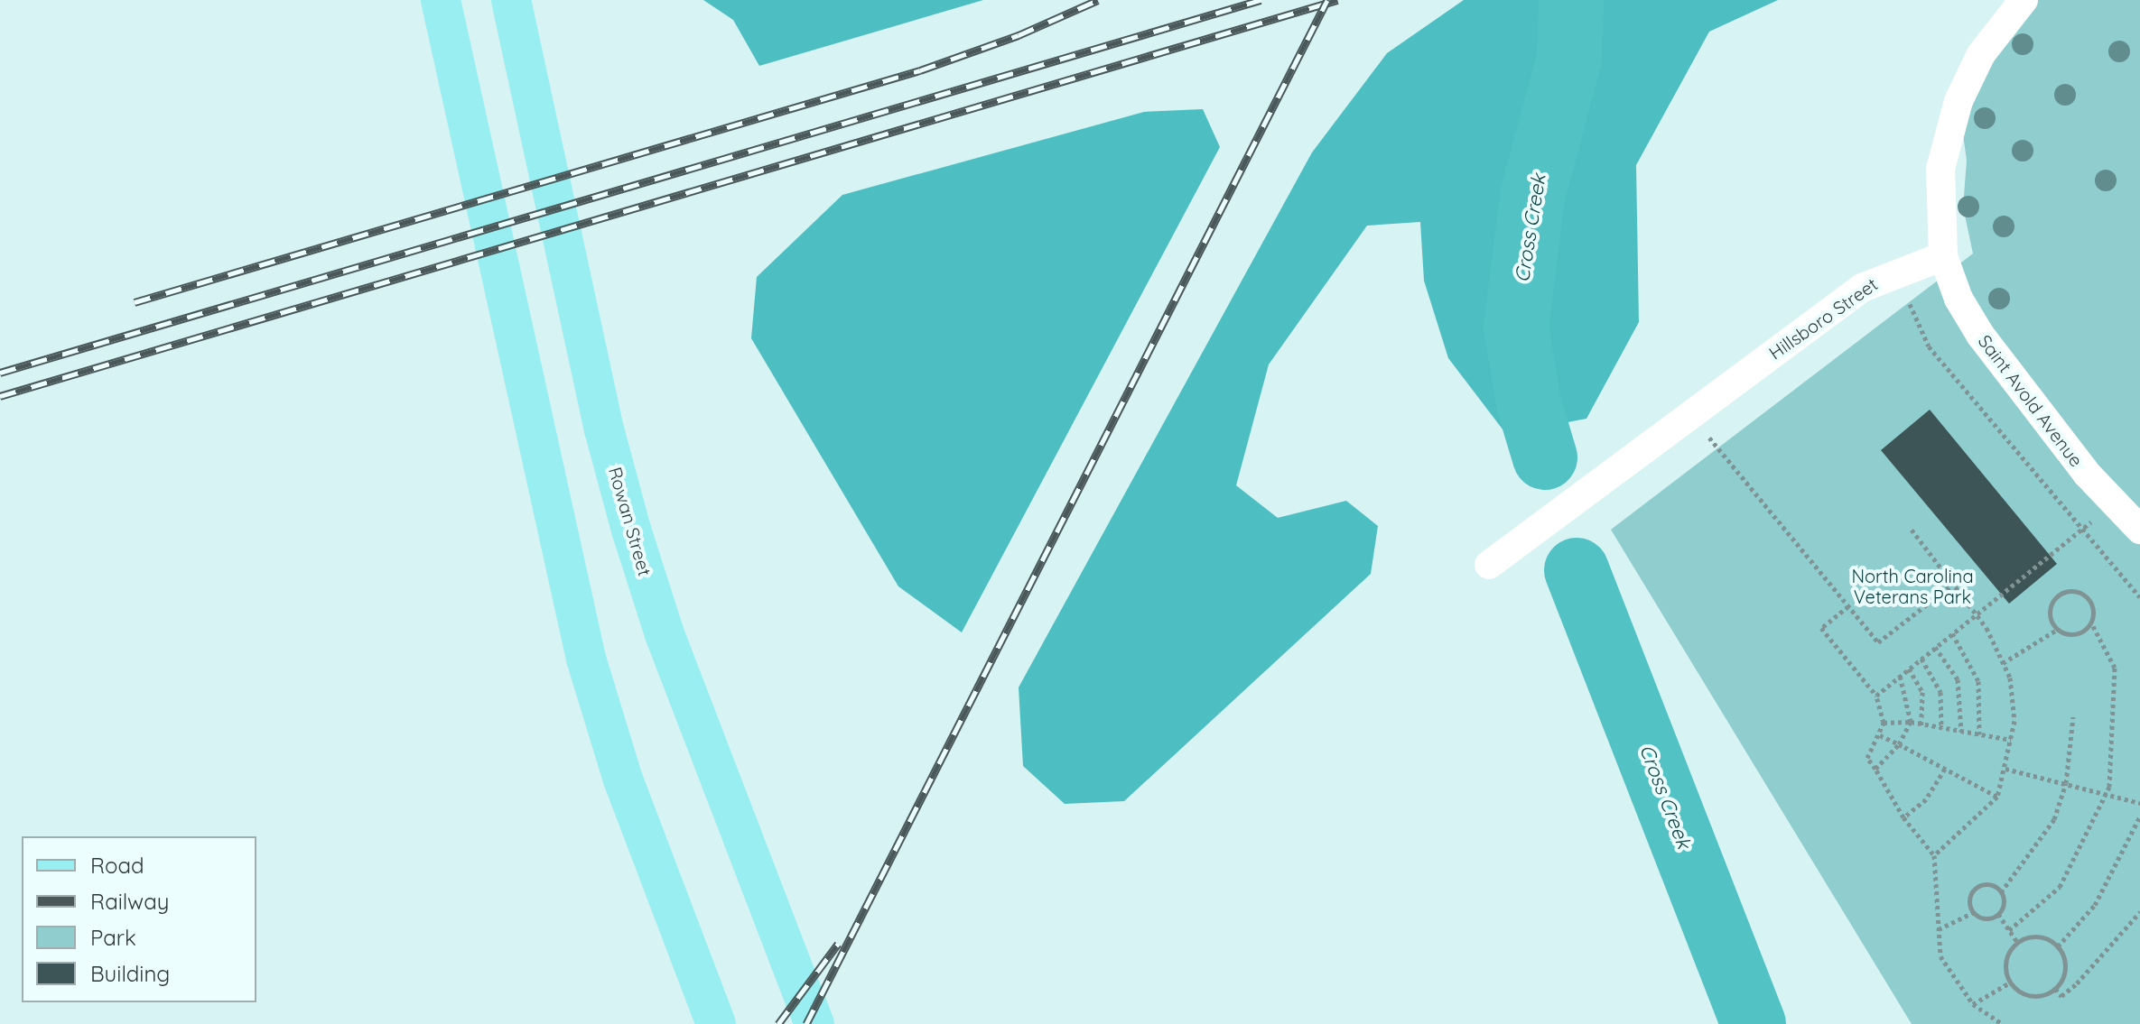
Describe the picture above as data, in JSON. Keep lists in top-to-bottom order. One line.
{"streets":{"main road":["Rowan Street"],"street":["Hillsboro Street","Saint Avold Avenue"]},"crossings":[["Hillsboro Street","Saint Avold Avenue"]],"water":["Cross Creek"],"parks":["North Carolina Veterans Park"],"legend":["Road","Railway","Park","Building"]}
